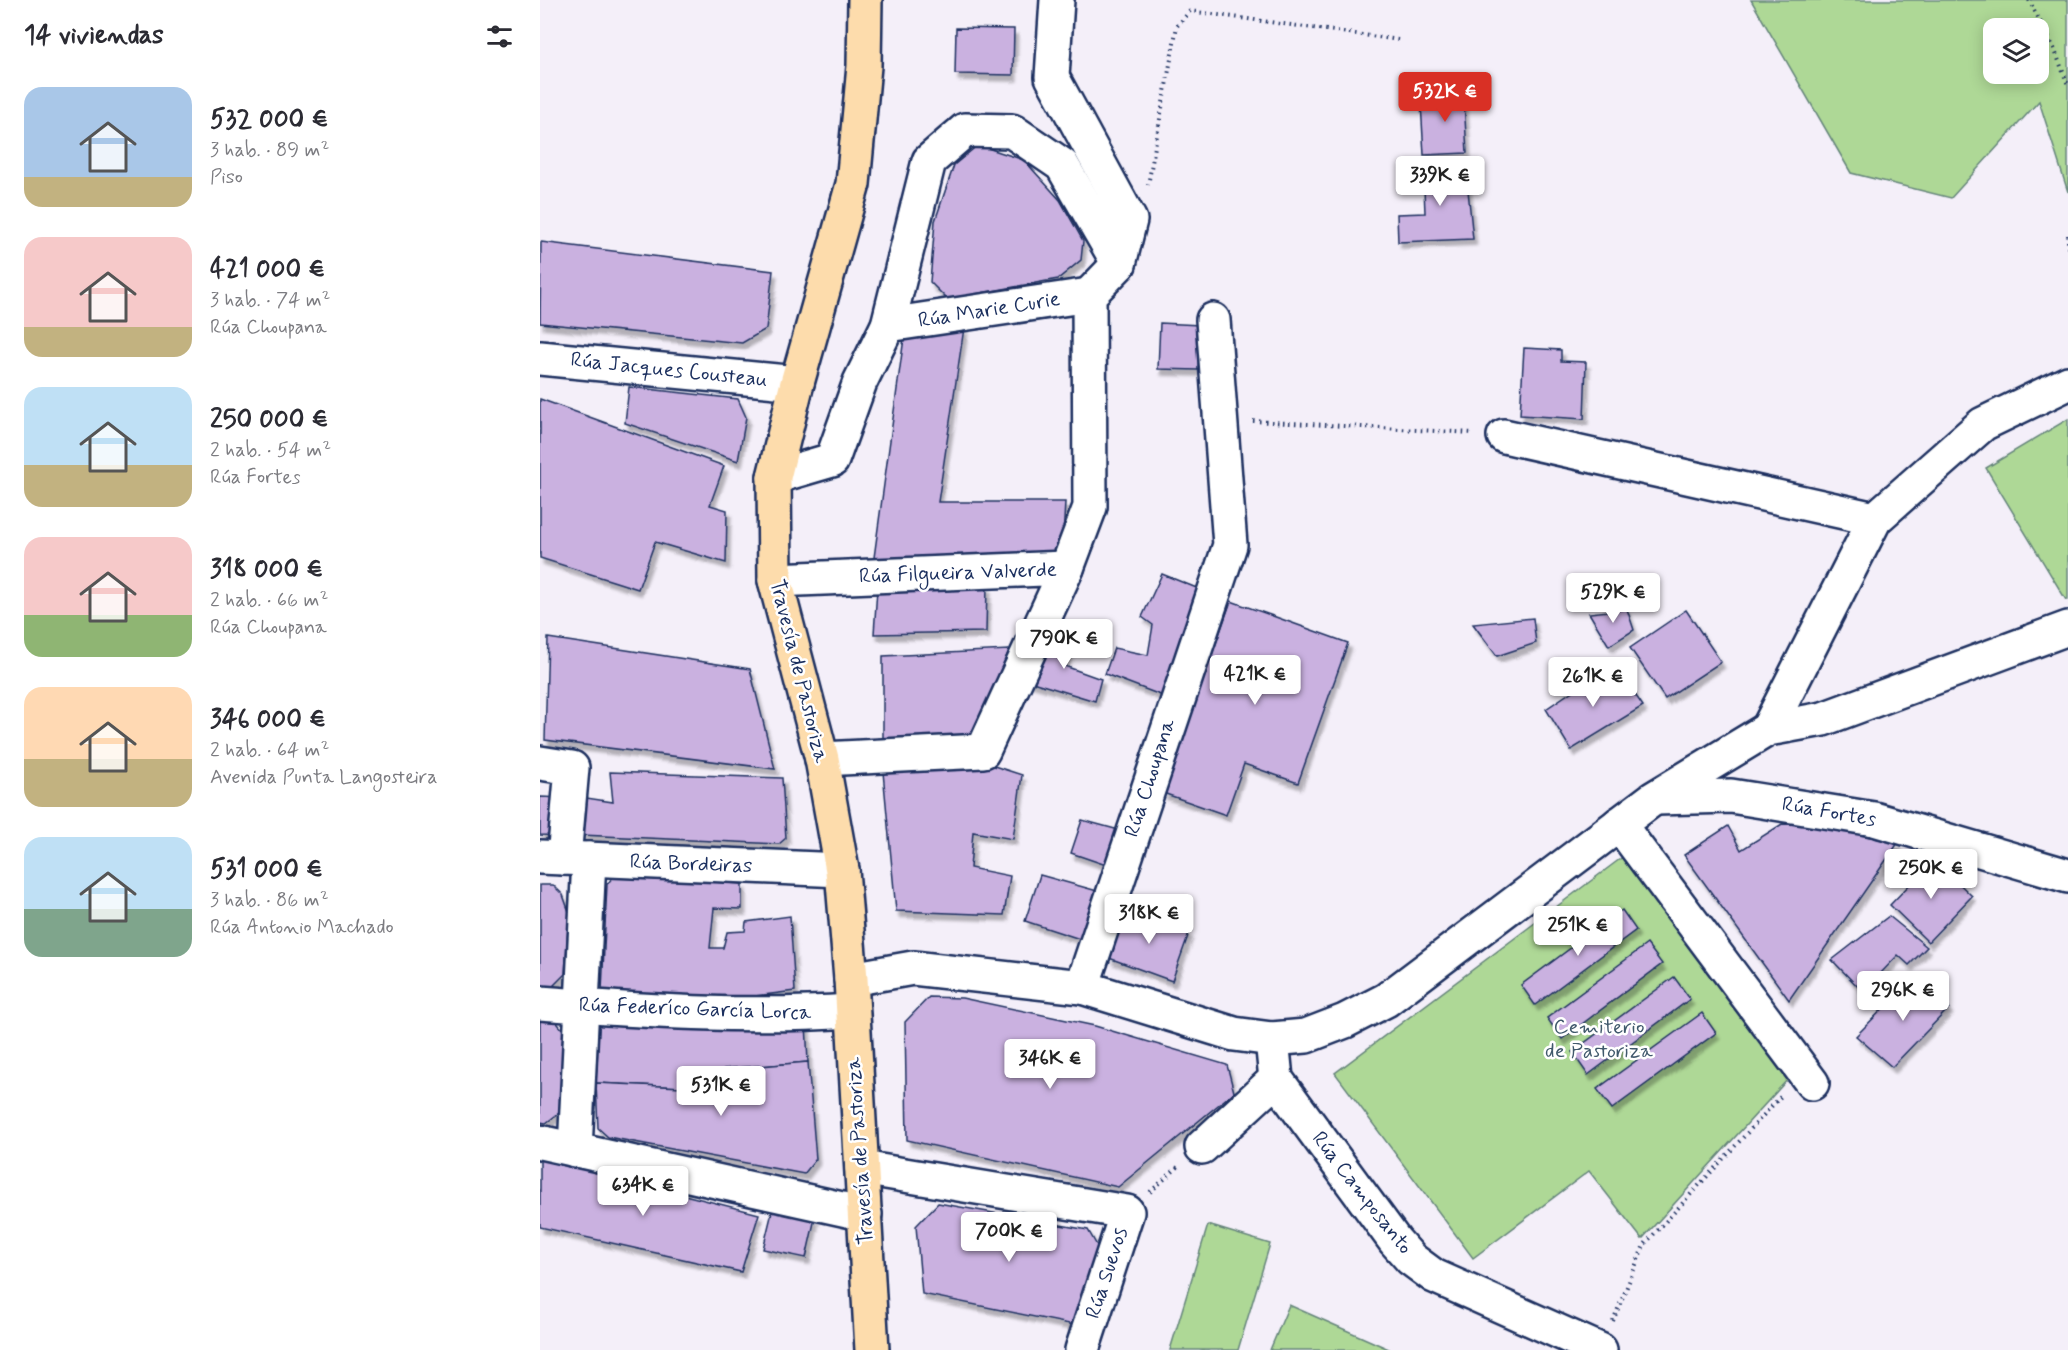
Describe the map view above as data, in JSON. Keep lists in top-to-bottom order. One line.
{"streets":{"main road":["Travesía de Pastoriza"],"street":["Rúa Marie Curie","Rúa Jacques Cousteau","Rúa Filgueira Valverde","Rúa Choupana","Rúa Fortes","Rúa Bordeiras","Rúa Federíco García Lorca","Rúa Camposanto","Rúa Suevos"]},"crossings":[["Rúa Jacques Cousteau","Travesía de Pastoriza"],["Rúa Filgueira Valverde","Travesía de Pastoriza"],["Travesía de Pastoriza","Rúa Bordeiras"],["Travesía de Pastoriza","Rúa Federíco García Lorca"],["Travesía de Pastoriza","Rúa Suevos"]],"parks":["Cemiterio de Pastoriza"],"page":{"heading":"14 viviendas","list":[{"name":"532 000 €","note":"3 hab. · 89 m² · Piso"},{"name":"421 000 €","note":"3 hab. · 74 m² · Rúa Choupana"},{"name":"250 000 €","note":"2 hab. · 54 m² · Rúa Fortes"},{"name":"318 000 €","note":"2 hab. · 66 m² · Rúa Choupana"},{"name":"346 000 €","note":"2 hab. · 64 m² · Avenida Punta Langosteira"},{"name":"531 000 €","note":"3 hab. · 86 m² · Rúa Antonio Machado"}],"price":["532K €","339K €","529K €","790K €","421K €","261K €","250K €","318K €","251K €","296K €","346K €","531K €","634K €","700K €"]}}
